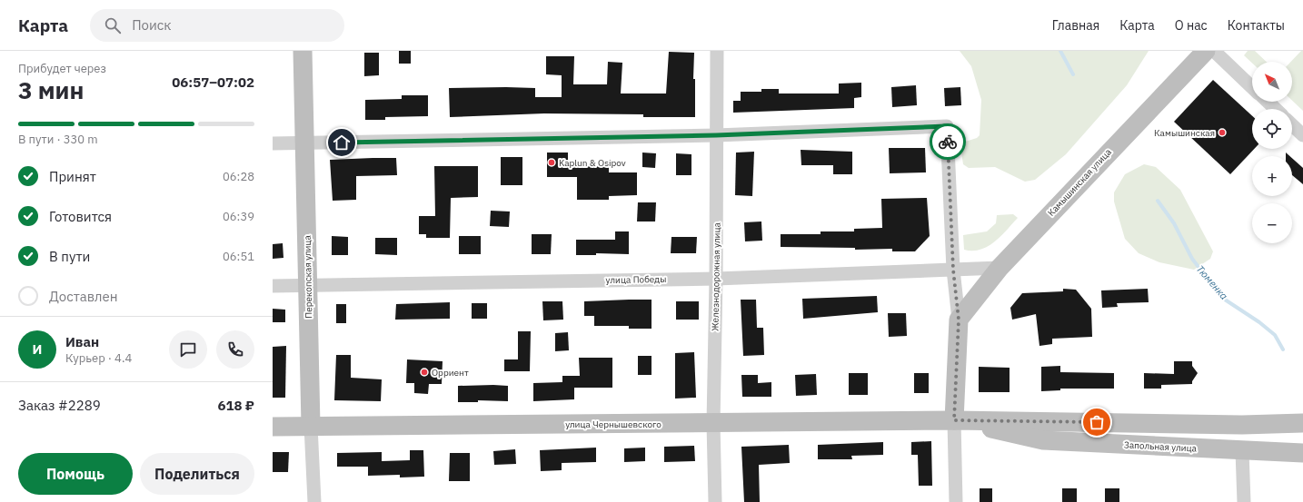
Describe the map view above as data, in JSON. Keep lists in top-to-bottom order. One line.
{"streets":{"street":["Камышинская улица","Перекопская улица","Железнодорожная улица","улица Победы","улица Чернышевского","Запольная улица"]},"crossings":[["Камышинская улица","улица Победы"],["Перекопская улица","улица Победы"],["Перекопская улица","улица Чернышевского"],["Железнодорожная улица","улица Победы"],["Железнодорожная улица","улица Чернышевского"],["улица Чернышевского","Запольная улица"]],"water":["Тюменка"],"places":["Камышинская","Kaplun & Osipov","Орриент"],"north":"top left","page":{"header":"Карта","search":"Поиск","nav":["Главная","Карта","О нас","Контакты"],"heading":["3 мин","Прибудет через","06:57–07:02"],"panel":["Иван","Курьер · 4.4","Заказ #2289","618 ₽"],"map_buttons":["+","−"],"bar":"В пути · 330 m","list":[["Принят","06:28"],["Готовится","06:39"],["В пути","06:51"],"Доставлен"],"round":"И","buttons":["Помощь","Поделиться"]}}
